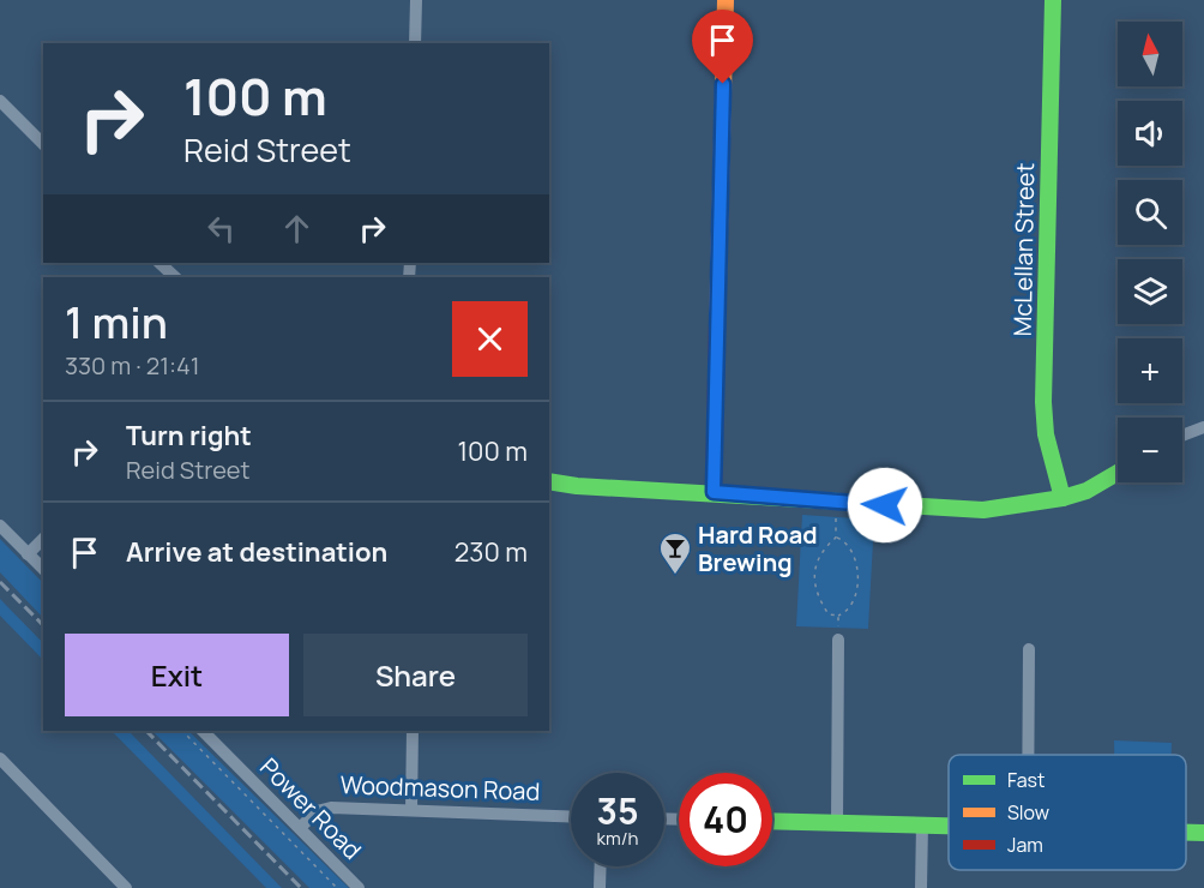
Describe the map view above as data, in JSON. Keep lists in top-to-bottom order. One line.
{"streets":{"street":["McLellan Street","Woodmason Road","Power Road"]},"crossings":[["Woodmason Road","Power Road"]],"places":{"bar":["Hard Road Brewing"]},"legend":["Fast","Slow","Jam"],"north":"top","page":{"map_buttons":["+","−"],"turn":["100 m","Reid Street"],"heading":["1 min","330 m · 21:41"],"list":[{"name":"Turn right","note":"Reid Street","value":"100 m"},{"name":"Arrive at destination","value":"230 m"}],"buttons":["Exit","Share"],"speed":"35 km/h","limit":"40"}}
